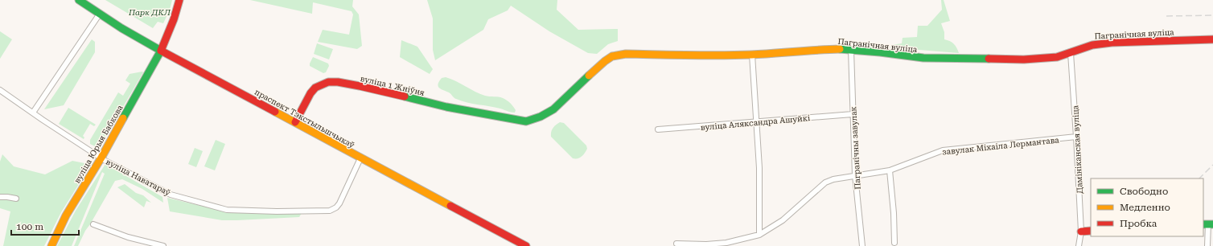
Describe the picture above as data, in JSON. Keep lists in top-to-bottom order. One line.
{"streets":{"main road":["Пагранічная вуліца","вуліца 1 Жніўня","праспект Тэкстыльшчыкаў","вуліца Юрыя Бабкова"],"street":["вуліца Аляксандра Ашуйкі","завулак Міхаіла Лермантава","Пагранічны завулак","Дамініканская вуліца","вуліца Наватараў"]},"crossings":[["Пагранічная вуліца","вуліца 1 Жніўня"],["Пагранічная вуліца","Пагранічны завулак"],["Пагранічная вуліца","Дамініканская вуліца"],["вуліца 1 Жніўня","праспект Тэкстыльшчыкаў"],["праспект Тэкстыльшчыкаў","вуліца Юрыя Бабкова"],["праспект Тэкстыльшчыкаў","вуліца Наватараў"],["вуліца Аляксандра Ашуйкі","Пагранічны завулак"],["вуліца Юрыя Бабкова","вуліца Наватараў"],["завулак Міхаіла Лермантава","Пагранічны завулак"],["завулак Міхаіла Лермантава","Дамініканская вуліца"]],"parks":["Парк ДКЛ"],"legend":["Свободно","Медленно","Пробка"],"scale_bar":"100 m"}
